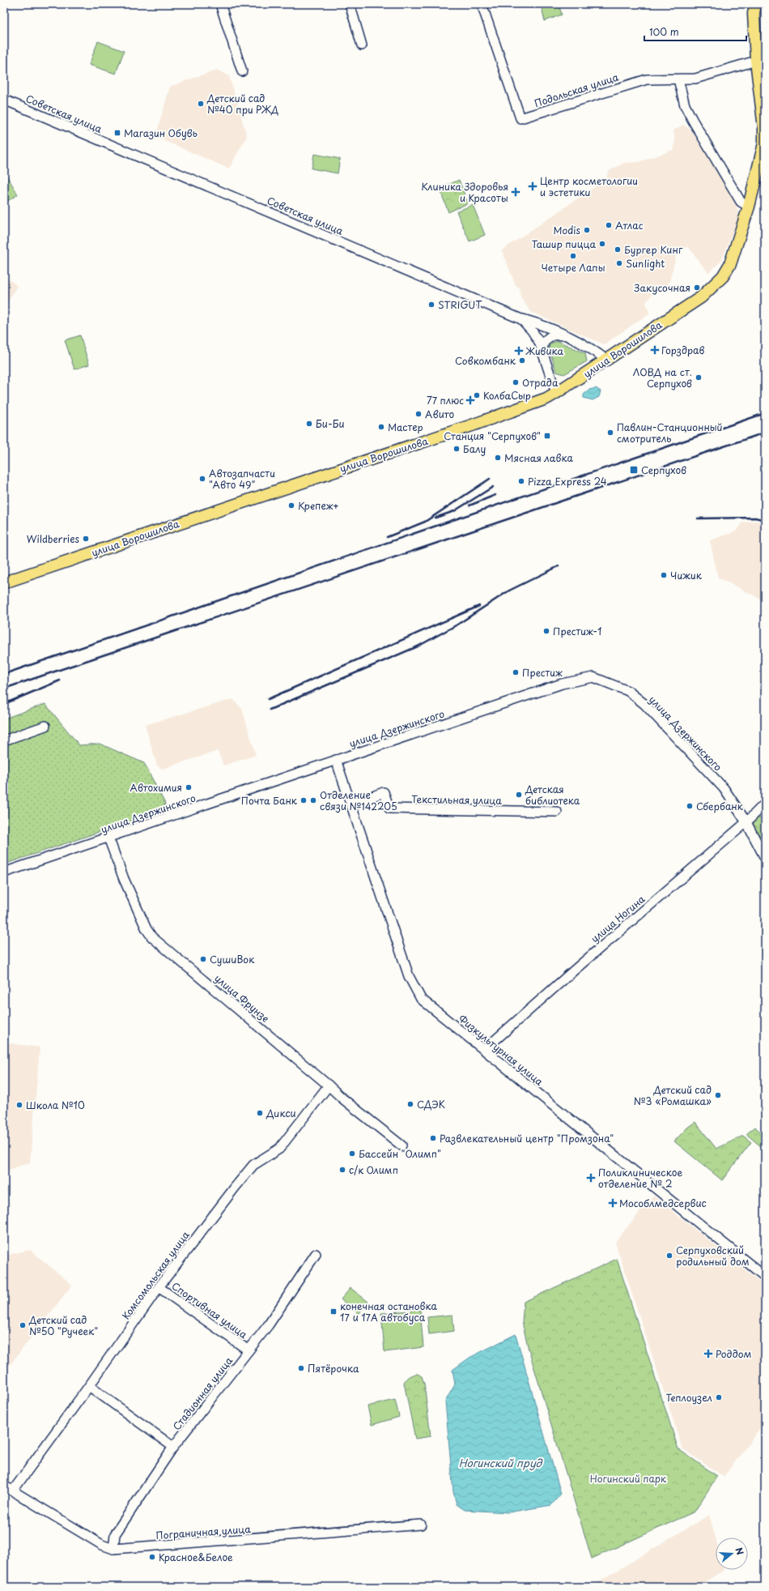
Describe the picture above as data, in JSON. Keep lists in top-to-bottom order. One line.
{"streets":{"main road":["улица Ворошилова"],"street":["Подольская улица","Советская улица","улица Дзержинского","Текстильная улица","улица Ногина","улица Фрунзе","Физкультурная улица","Комсомольская улица","Спортивная улица","Стадионная улица","Пограничная улица"]},"crossings":[["Подольская улица","улица Ворошилова"],["Советская улица","улица Ворошилова"],["улица Дзержинского","улица Ногина"],["улица Дзержинского","улица Фрунзе"],["улица Дзержинского","Физкультурная улица"],["Текстильная улица","Физкультурная улица"],["улица Ногина","Физкультурная улица"],["улица Фрунзе","Комсомольская улица"],["Комсомольская улица","Спортивная улица"],["Комсомольская улица","Пограничная улица"],["Спортивная улица","Стадионная улица"],["Стадионная улица","Пограничная улица"]],"water":["Ногинский пруд"],"parks":["Ногинский парк"],"places":{"other":["Детский сад №40 при РЖД","Атлас","Modis","Ташир пицца","Бургер Кинг","Четыре Лапы","Sunlight","Закусочная","STRIGUT","Совкомбанк","ЛОВД на ст. Серпухов","Отрада","КолбаСыр","Авито","Би-Би","Мастер","Павлин-Станционный смотритель","Балу","Мясная лавка","Автозапчасти \"Авто 49\"","Pizza Express 24","Крепеж+","Wildberries","Чижик","Престиж-1","Престиж","Автохимия","Детская библиотека","Почта Банк","Отделение связи №142205","Сбербанк","СушиВок","Детский сад №3 «Ромашка»","СДЭК","Школа №10","Дикси","Развлекательный центр \"Промзона\"","Бассейн \"Олимп\"","с/к Олимп","Серпуховский родильный дом","Детский сад №50 \"Ручеек\"","Пятёрочка","Теплоузел","Красное&Белое"],"transit":["Магазин Обувь","Станция \"Серпухов\"","Серпухов","конечная остановка 17 и 17А автобуса"],"health":["Центр косметологии и эстетики","Клиника Здоровья и Красоты","Горздрав","Живика","77 плюс","Поликлиническое отделение № 2","Мособлмедсервис","Роддом"]},"scale_bar":"100 m","north":"right"}
